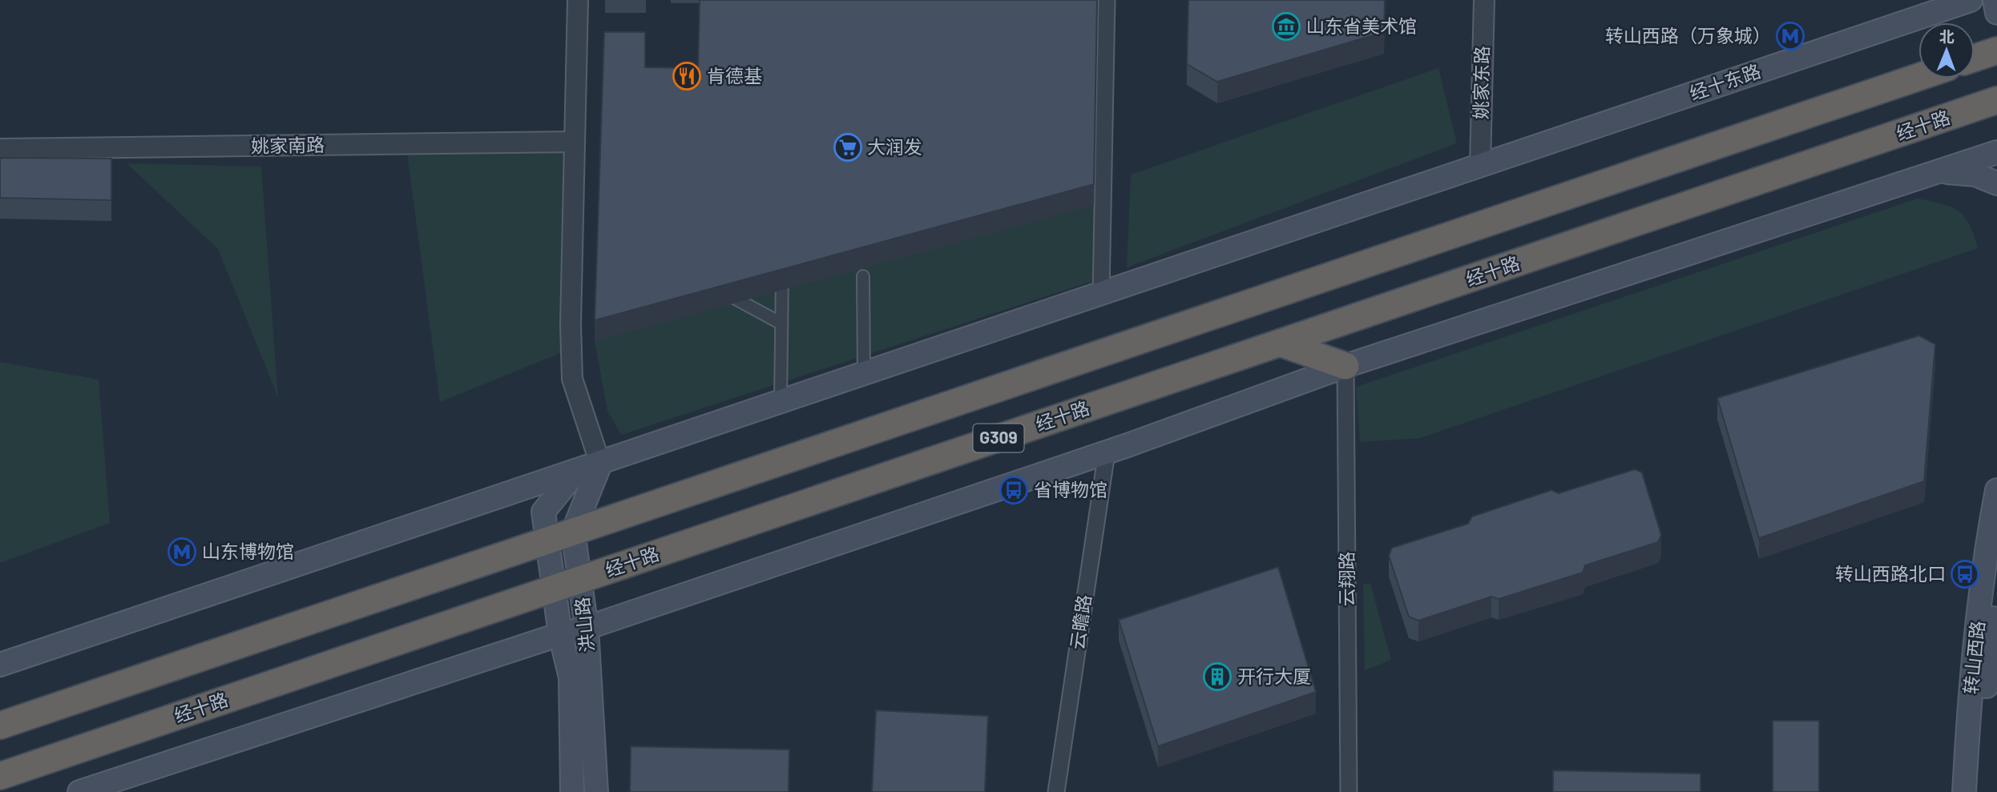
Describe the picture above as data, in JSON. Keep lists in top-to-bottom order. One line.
{"streets":{"highway":["经十路","G309"],"main road":["经十东路","洪山路","转山西路"],"street":["姚家东路","姚家南路","云翔路","云瞻路"]},"crossings":[["姚家东路","经十东路"],["经十路","洪山路"],["G309","洪山路"]],"places":{"museum":["山东省美术馆"],"metro station":["转山西路（万象城）","山东博物馆"],"restaurant":["肯德基"],"supermarket":["大润发"],"bus stop":["省博物馆","转山西路北口"],"building":["开行大厦"]},"north":"top"}
